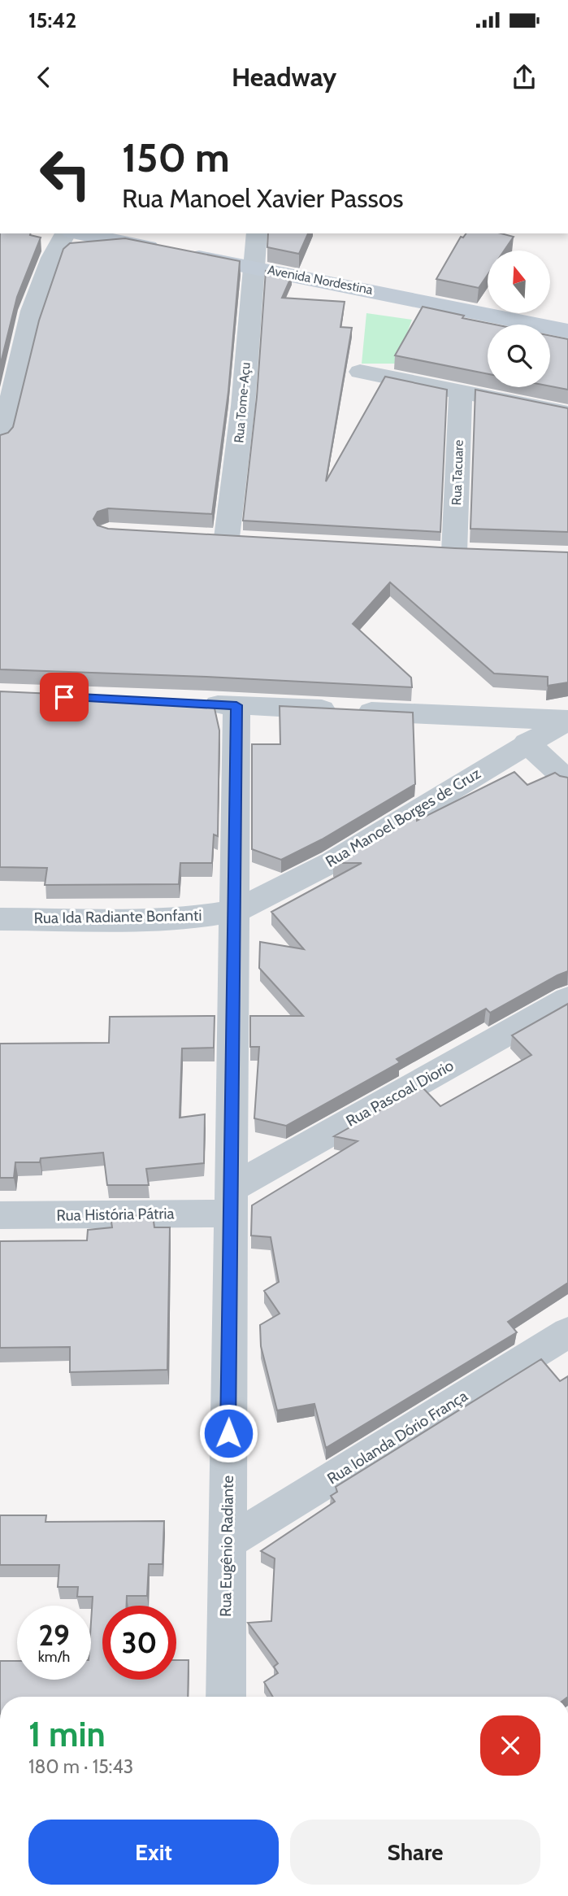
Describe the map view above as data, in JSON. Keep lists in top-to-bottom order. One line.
{"streets":{"main road":["Avenida Nordestina"],"street":["Rua Tome-Açu","Rua Tacuare","Rua Manoel Borges de Cruz","Rua Ida Radiante Bonfanti","Rua Pascoal Diorio","Rua História Pátria","Rua Iolanda Dório França","Rua Eugênio Radiante"]},"crossings":[["Avenida Nordestina","Rua Tome-Açu"],["Rua Manoel Borges de Cruz","Rua Ida Radiante Bonfanti"],["Rua Manoel Borges de Cruz","Rua Eugênio Radiante"],["Rua Ida Radiante Bonfanti","Rua Eugênio Radiante"],["Rua Pascoal Diorio","Rua História Pátria"],["Rua Pascoal Diorio","Rua Eugênio Radiante"],["Rua História Pátria","Rua Eugênio Radiante"],["Rua Iolanda Dório França","Rua Eugênio Radiante"]],"north":"top","page":{"status":"15:42","header":"Headway","turn":["150 m","Rua Manoel Xavier Passos"],"speed":"29 km/h","limit":"30","heading":["1 min","180 m · 15:43"],"buttons":["Exit","Share"]}}
